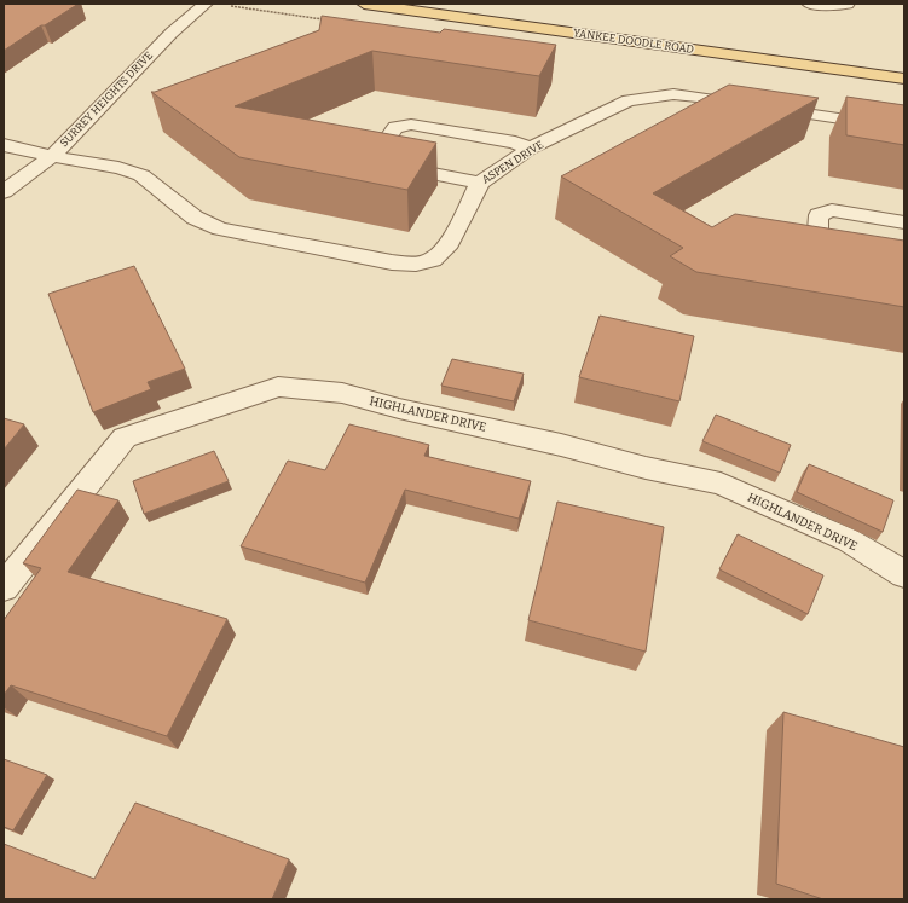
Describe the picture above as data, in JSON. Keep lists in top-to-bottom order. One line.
{"streets":{"main road":["YANKEE DOODLE ROAD"],"street":["SURREY HEIGHTS DRIVE","ASPEN DRIVE","HIGHLANDER DRIVE"]},"crossings":[["SURREY HEIGHTS DRIVE","ASPEN DRIVE"]]}
